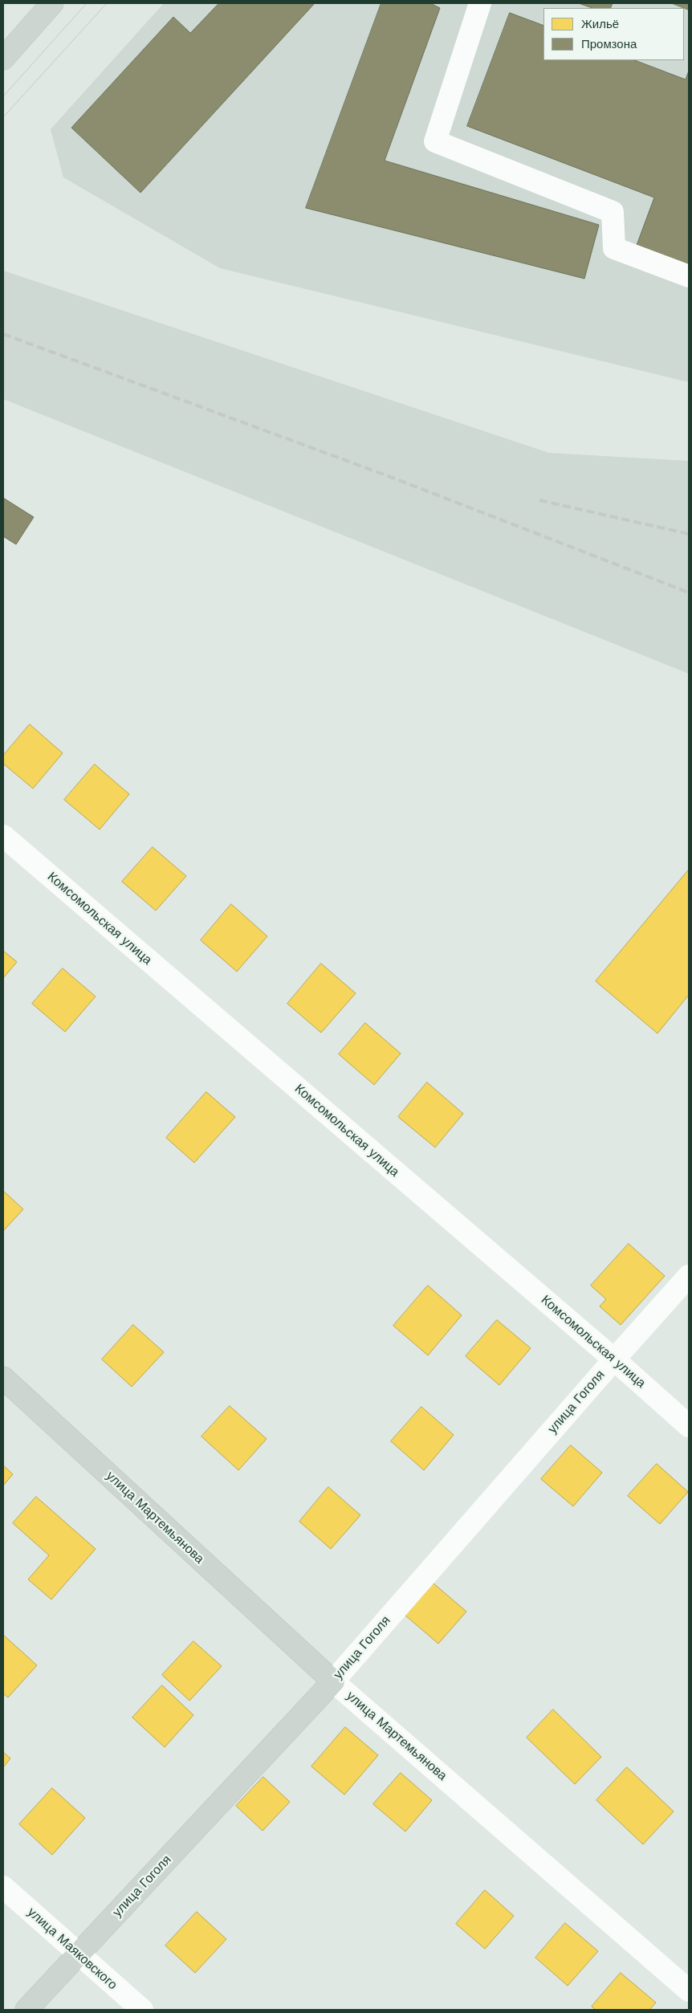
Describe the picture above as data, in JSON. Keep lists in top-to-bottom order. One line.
{"streets":{"main road":["улица Гоголя","улица Мартемьянова"],"street":["Комсомольская улица","улица Маяковского"]},"crossings":[["Комсомольская улица","улица Гоголя"],["улица Гоголя","улица Мартемьянова"],["улица Гоголя","улица Маяковского"]],"legend":["Жильё","Промзона"]}
